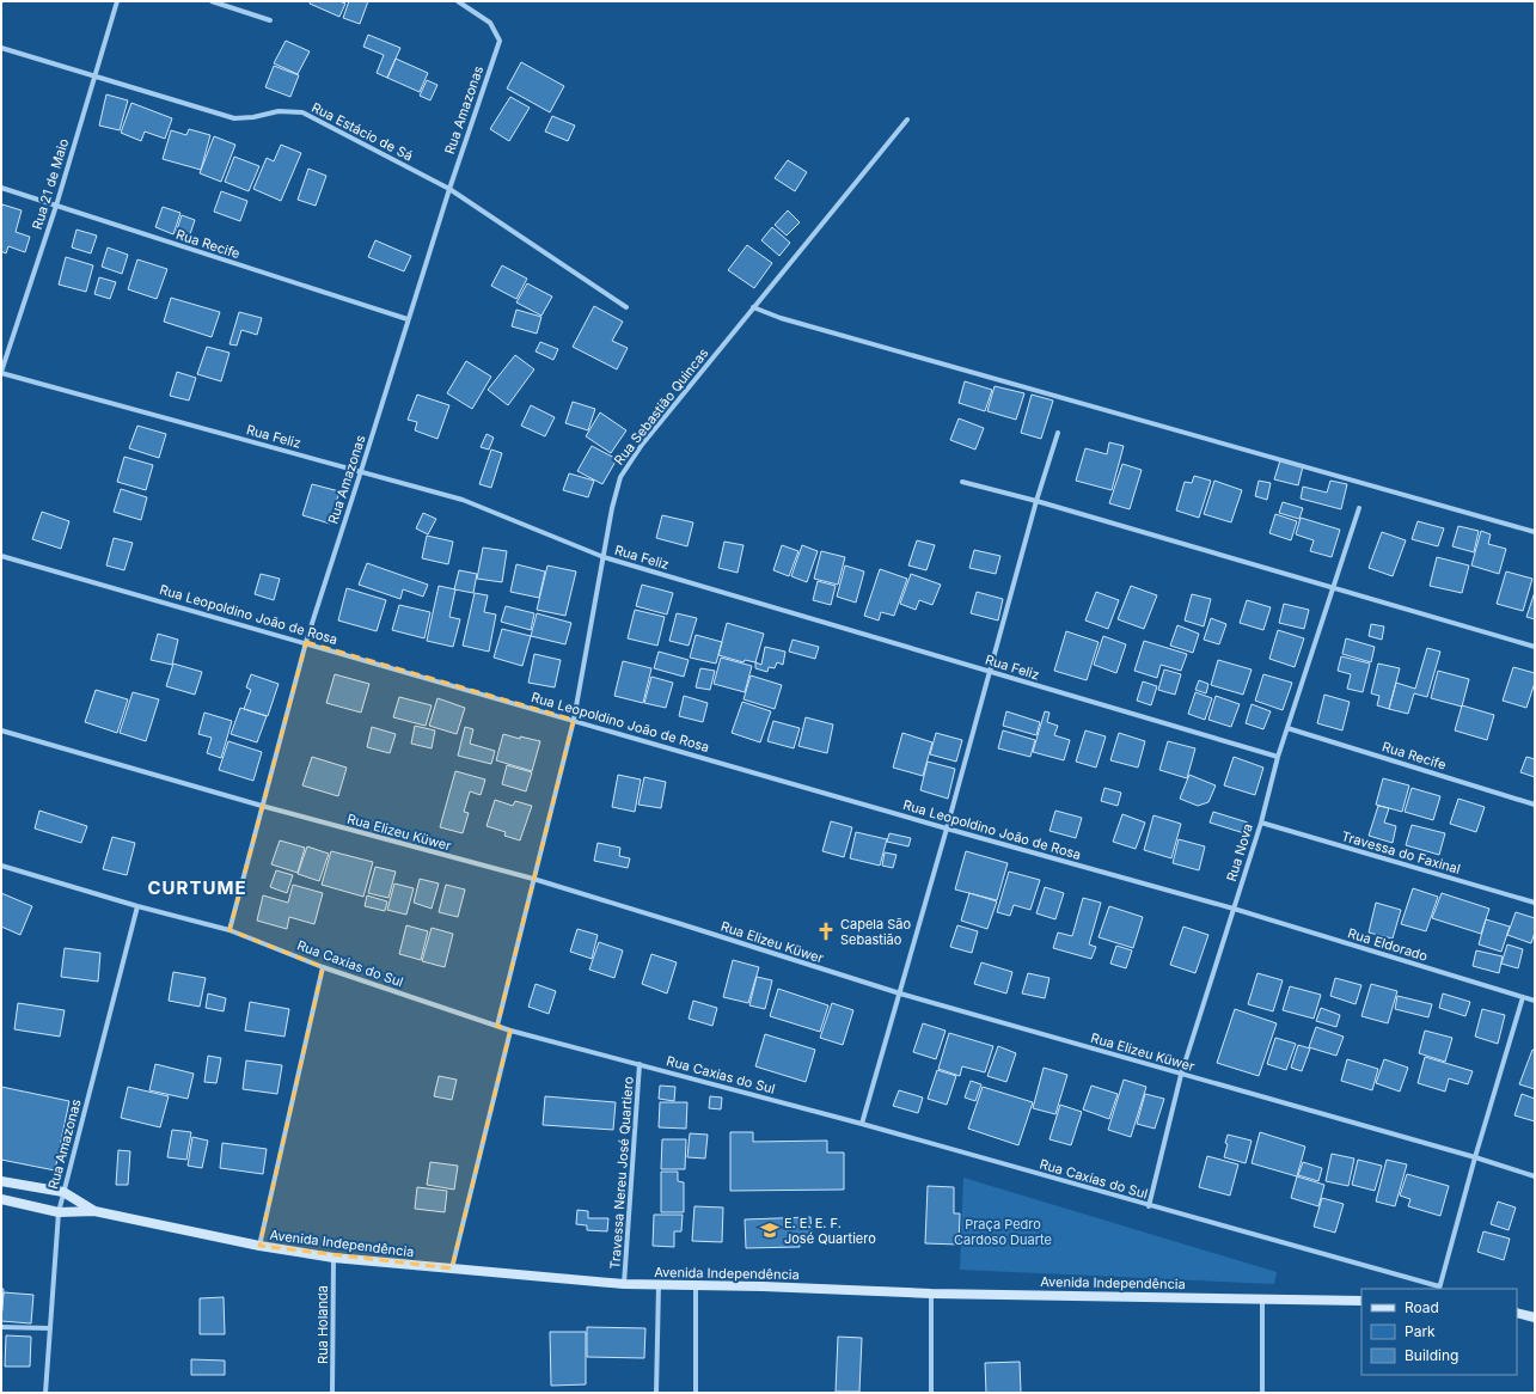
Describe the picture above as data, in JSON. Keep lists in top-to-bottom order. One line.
{"streets":{"street":["Rua Amazonas","Rua Estácio de Sá","Rua 21 de Maio","Rua Recife","Rua Sebastião Quincas","Rua Feliz","Rua Leopoldino João de Rosa","Rua Elizeu Küwer","Rua Nova","Travessa do Faxinal","Rua Eldorado","Rua Caxias do Sul","Travessa Nereu José Quartiero","Avenida Independência","Rua Holanda"]},"crossings":[["Rua Amazonas","Rua Estácio de Sá"],["Rua Amazonas","Rua Recife"],["Rua Amazonas","Rua Feliz"],["Rua Amazonas","Rua Leopoldino João de Rosa"],["Rua Amazonas","Rua Elizeu Küwer"],["Rua Amazonas","Rua Caxias do Sul"],["Rua Amazonas","Avenida Independência"],["Rua Estácio de Sá","Rua 21 de Maio"],["Rua 21 de Maio","Rua Recife"],["Rua 21 de Maio","Rua Feliz"],["Rua Recife","Rua Nova"],["Rua Sebastião Quincas","Rua Feliz"],["Rua Sebastião Quincas","Rua Leopoldino João de Rosa"],["Rua Sebastião Quincas","Rua Elizeu Küwer"],["Rua Sebastião Quincas","Rua Caxias do Sul"],["Rua Feliz","Rua Nova"],["Rua Leopoldino João de Rosa","Rua Nova"],["Rua Leopoldino João de Rosa","Rua Eldorado"],["Rua Elizeu Küwer","Rua Nova"],["Rua Nova","Travessa do Faxinal"],["Rua Nova","Rua Eldorado"],["Rua Nova","Rua Caxias do Sul"],["Rua Caxias do Sul","Travessa Nereu José Quartiero"],["Travessa Nereu José Quartiero","Avenida Independência"],["Avenida Independência","Rua Holanda"]],"districts":["CURTUME"],"parks":["Praça Pedro Cardoso Duarte"],"places":{"church":["Capela São Sebastião"],"school or university":["E. E. E. F. José Quartiero"]},"legend":["Road","Park","Building"]}
